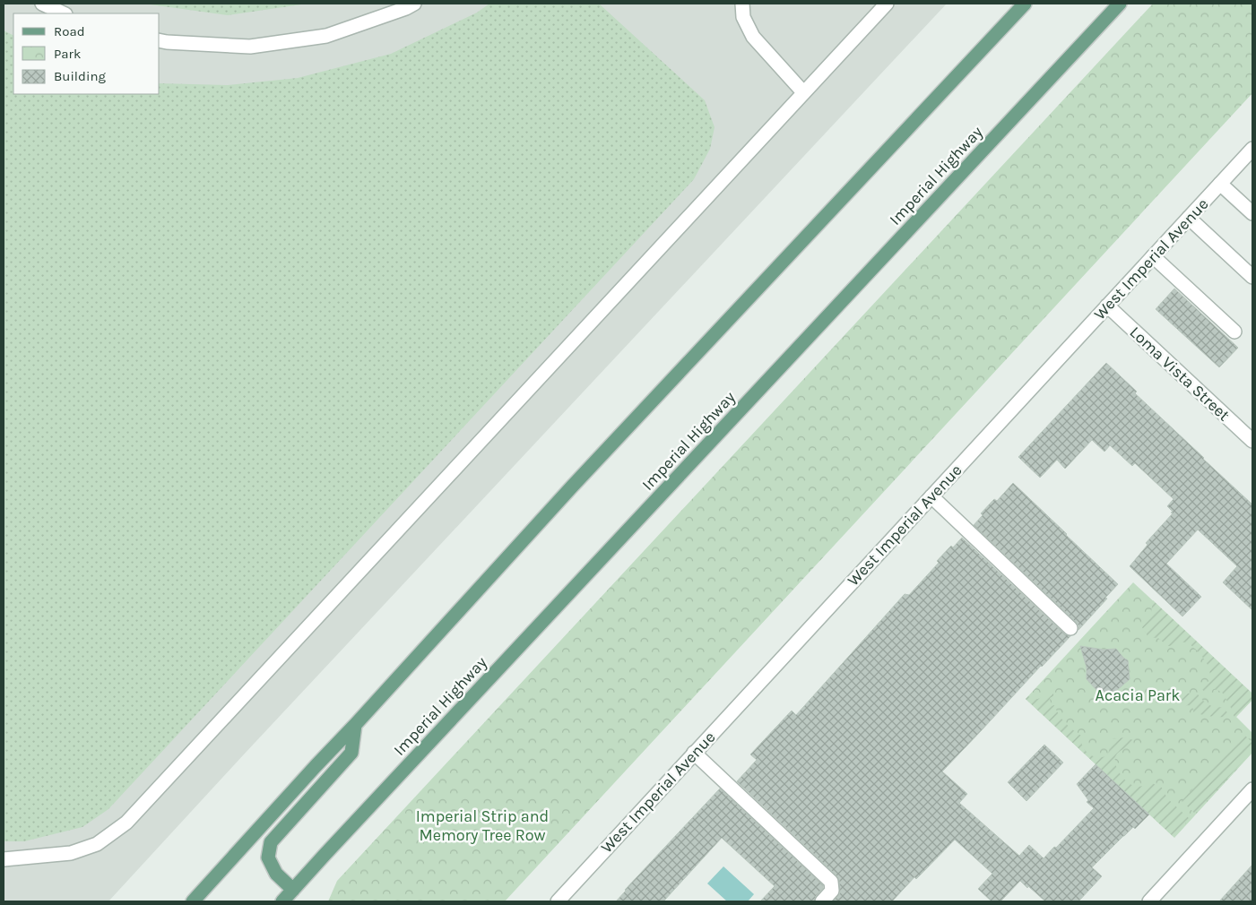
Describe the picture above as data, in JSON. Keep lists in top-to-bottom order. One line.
{"streets":{"main road":["Imperial Highway"],"street":["West Imperial Avenue","Loma Vista Street"]},"crossings":[["West Imperial Avenue","Loma Vista Street"]],"parks":["Acacia Park","Imperial Strip and Memory Tree Row"],"legend":["Road","Park","Building"]}
